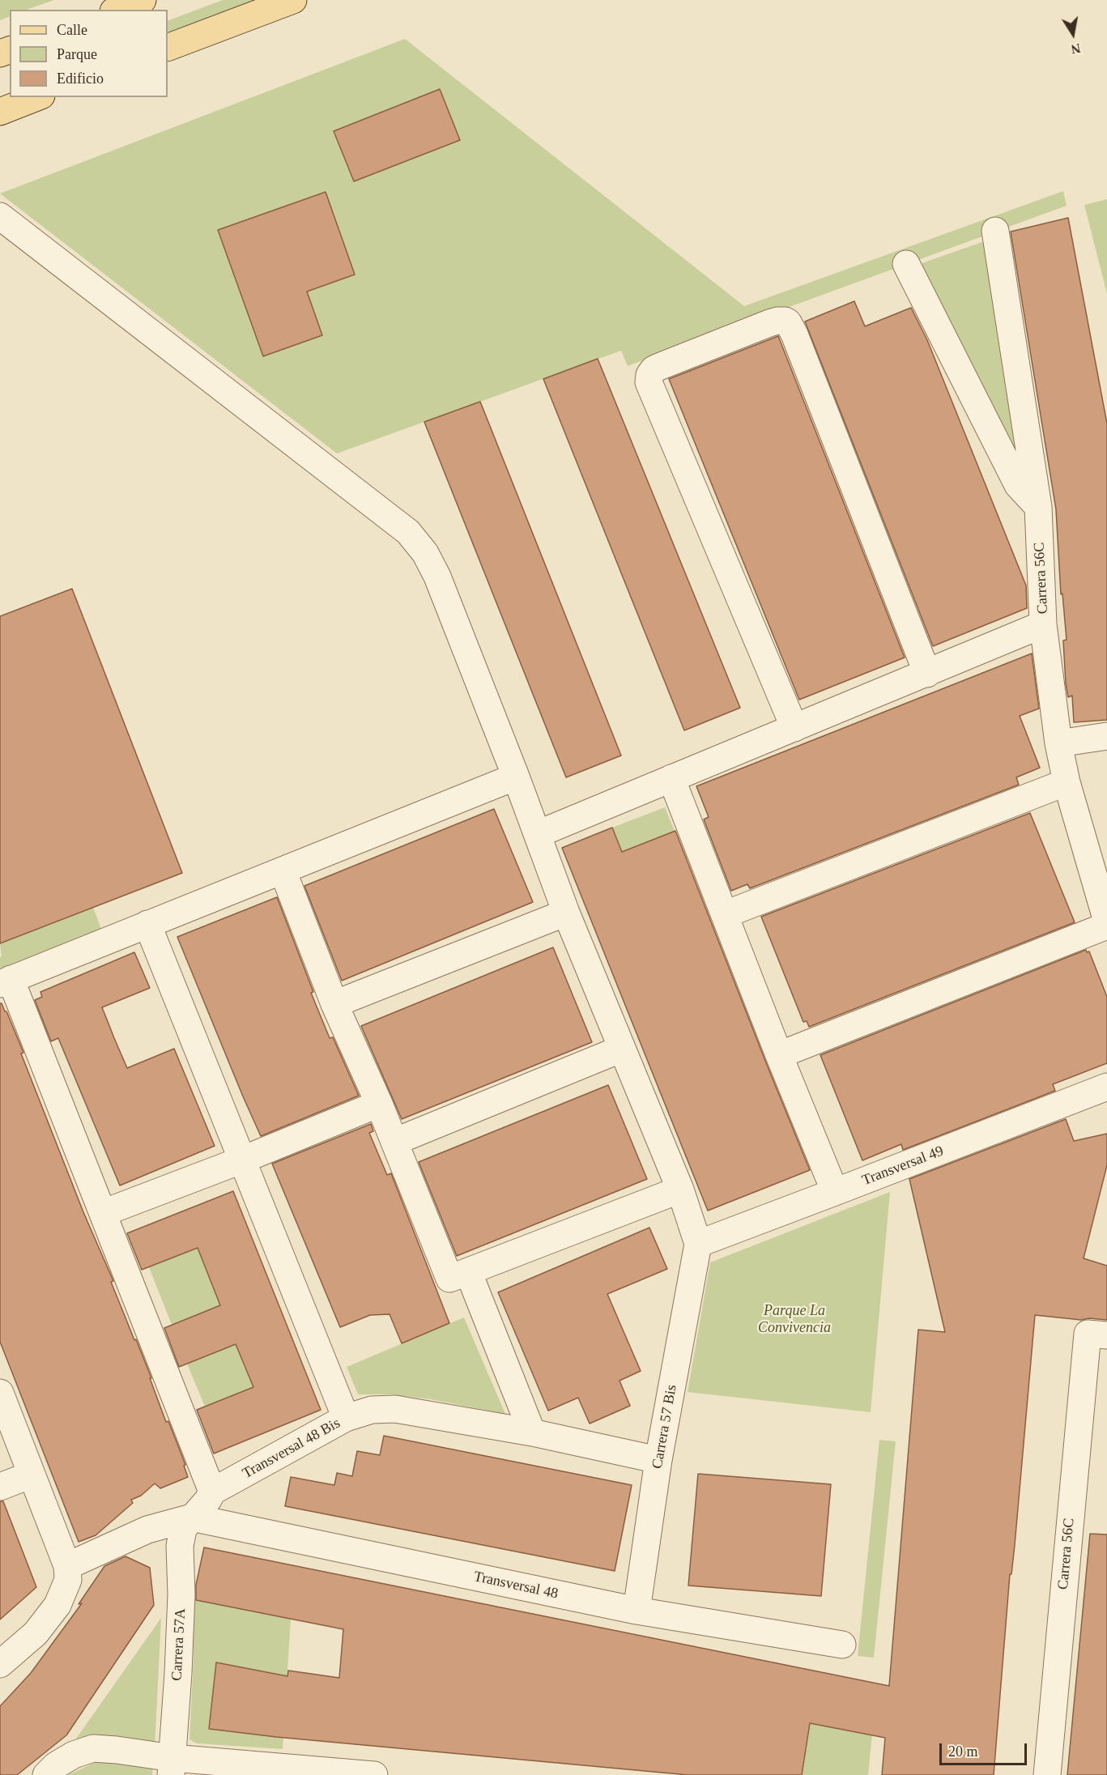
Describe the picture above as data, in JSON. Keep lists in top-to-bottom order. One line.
{"streets":{"street":["Carrera 56C","Transversal 49","Carrera 57 Bis","Transversal 48 Bis","Transversal 48","Carrera 57A"]},"crossings":[["Transversal 49","Carrera 57 Bis"],["Carrera 57 Bis","Transversal 48 Bis"],["Carrera 57 Bis","Transversal 48"],["Transversal 48 Bis","Transversal 48"],["Transversal 48 Bis","Carrera 57A"],["Transversal 48","Carrera 57A"]],"parks":["Parque La Convivencia"],"legend":["Calle","Parque","Edificio"],"scale_bar":"20 m","north":"bottom"}
